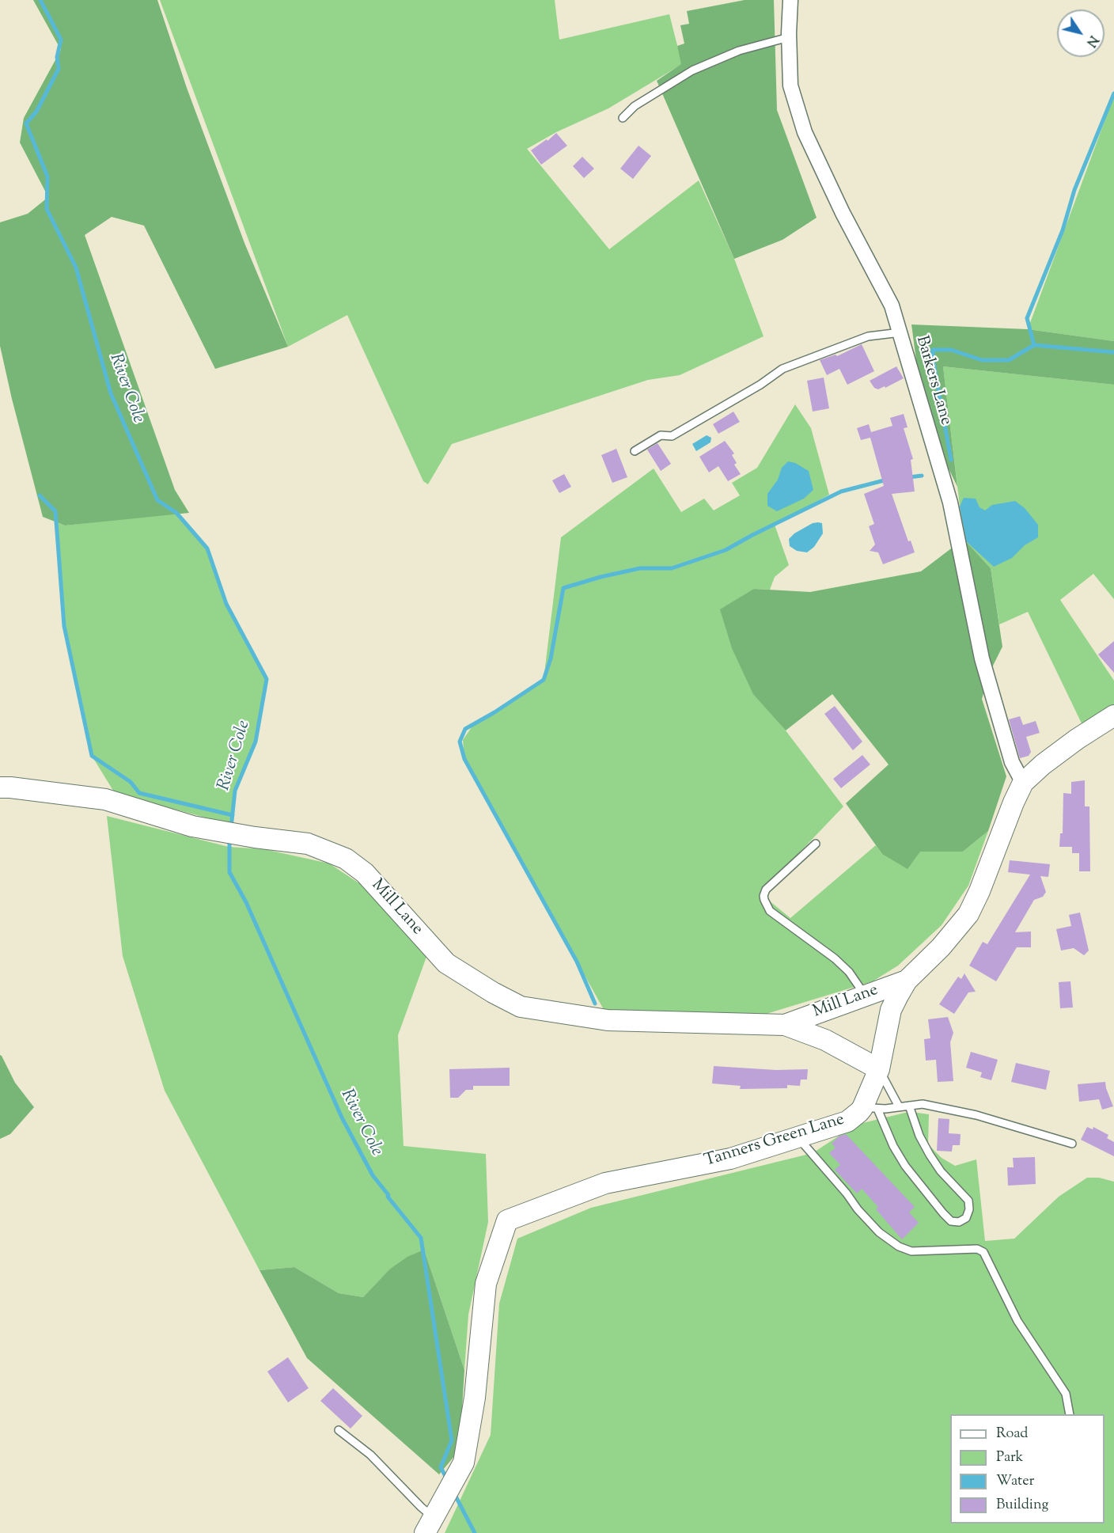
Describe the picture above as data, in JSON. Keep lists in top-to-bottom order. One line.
{"streets":{"street":["Barkers Lane","Mill Lane","Tanners Green Lane"]},"crossings":[["Barkers Lane","Tanners Green Lane"],["Mill Lane","Tanners Green Lane"]],"water":["River Cole"],"legend":["Road","Park","Water","Building"],"north":"bottom right"}
